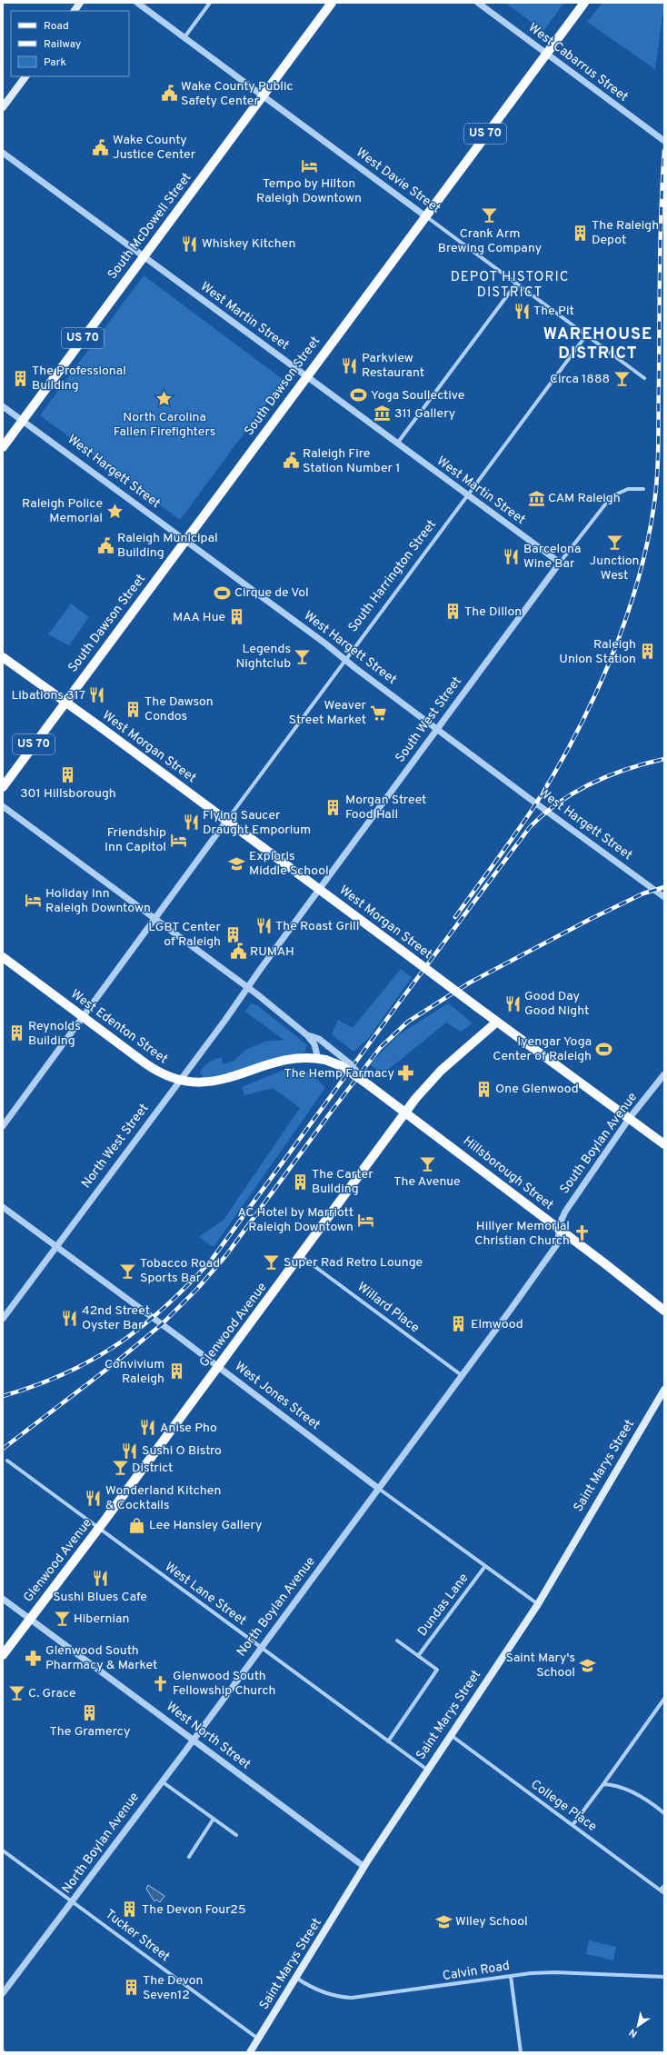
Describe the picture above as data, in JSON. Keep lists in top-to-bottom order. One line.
{"streets":{"main road":["US 70","South McDowell Street","South Dawson Street","West Morgan Street","West Edenton Street","Hillsborough Street","Glenwood Avenue","Saint Marys Street"],"street":["West Cabarrus Street","West Davie Street","West Martin Street","West Hargett Street","South Harrington Street","South West Street","South Boylan Avenue","North West Street","Willard Place","West Jones Street","West Lane Street","Dundas Lane","North Boylan Avenue","West North Street","College Place","Tucker Street","Calvin Road"]},"crossings":[["West Cabarrus Street","South Dawson Street"],["West Davie Street","South McDowell Street"],["West Davie Street","South Dawson Street"],["West Davie Street","South Harrington Street"],["South McDowell Street","West Martin Street"],["South McDowell Street","West Hargett Street"],["West Martin Street","South Dawson Street"],["West Martin Street","South Harrington Street"],["West Martin Street","South West Street"],["South Dawson Street","West Hargett Street"],["South Dawson Street","West Morgan Street"],["West Hargett Street","South Harrington Street"],["West Hargett Street","South West Street"],["South Harrington Street","West Morgan Street"],["South Harrington Street","West Edenton Street"],["South Harrington Street","Hillsborough Street"],["South West Street","West Morgan Street"],["South West Street","North West Street"],["South West Street","Hillsborough Street"],["West Morgan Street","South Boylan Avenue"],["West Morgan Street","Glenwood Avenue"],["West Edenton Street","North West Street"],["West Edenton Street","Hillsborough Street"],["South Boylan Avenue","Hillsborough Street"],["South Boylan Avenue","North Boylan Avenue"],["North West Street","Hillsborough Street"],["North West Street","West Jones Street"],["Hillsborough Street","Glenwood Avenue"],["Hillsborough Street","North Boylan Avenue"],["Willard Place","Glenwood Avenue"],["Willard Place","North Boylan Avenue"],["Glenwood Avenue","West Jones Street"],["Glenwood Avenue","West Lane Street"],["Glenwood Avenue","West North Street"],["West Jones Street","Saint Marys Street"],["West Jones Street","Dundas Lane"],["West Jones Street","North Boylan Avenue"],["Saint Marys Street","West Lane Street"],["Saint Marys Street","West North Street"],["Saint Marys Street","College Place"],["Saint Marys Street","Tucker Street"],["Saint Marys Street","Calvin Road"],["West Lane Street","Dundas Lane"],["West Lane Street","North Boylan Avenue"],["North Boylan Avenue","West North Street"],["North Boylan Avenue","Tucker Street"]],"districts":["DEPOT HISTORIC DISTRICT","WAREHOUSE DISTRICT"],"places":{"public building":["Wake County Public Safety Center","Wake County Justice Center","Raleigh Fire Station Number 1","Raleigh Municipal Building","RUMAH"],"hotel":["Tempo by Hilton Raleigh Downtown","Friendship Inn Capitol","Holiday Inn Raleigh Downtown","AC Hotel by Marriott Raleigh Downtown"],"bar":["Crank Arm Brewing Company","Circa 1888","Junction West","Legends Nightclub","The Avenue","Super Rad Retro Lounge","Tobacco Road Sports Bar","District","Hibernian","C. Grace"],"building":["The Raleigh Depot","The Professional Building","The Dillon","MAA Hue","Raleigh Union Station","The Dawson Condos","301 Hillsborough","Morgan Street Food Hall","LGBT Center of Raleigh","Reynolds Building","One Glenwood","The Carter Building","Elmwood","Convivium Raleigh","The Gramercy","The Devon Four25","The Devon Seven12"],"restaurant":["Whiskey Kitchen","The Pit","Parkview Restaurant","Barcelona Wine Bar","Libations 317","Flying Saucer Draught Emporium","The Roast Grill","Good Day Good Night","42nd Street Oyster Bar","Anise Pho","Sushi O Bistro","Wonderland Kitchen & Cocktails","Sushi Blues Cafe"],"sports":["Yoga Soullective","Cirque de Vol","Iyengar Yoga Center of Raleigh"],"place":["North Carolina Fallen Firefighters","Raleigh Police Memorial"],"museum":["311 Gallery","CAM Raleigh"],"supermarket":["Weaver Street Market"],"school or university":["Exploris Middle School","Saint Mary's School","Wiley School"],"pharmacy":["The Hemp Farmacy","Glenwood South Pharmacy & Market"],"church":["Hillyer Memorial Christian Church","Glenwood South Fellowship Church"],"shop":["Lee Hansley Gallery"]},"legend":["Road","Railway","Park"],"north":"bottom left"}
